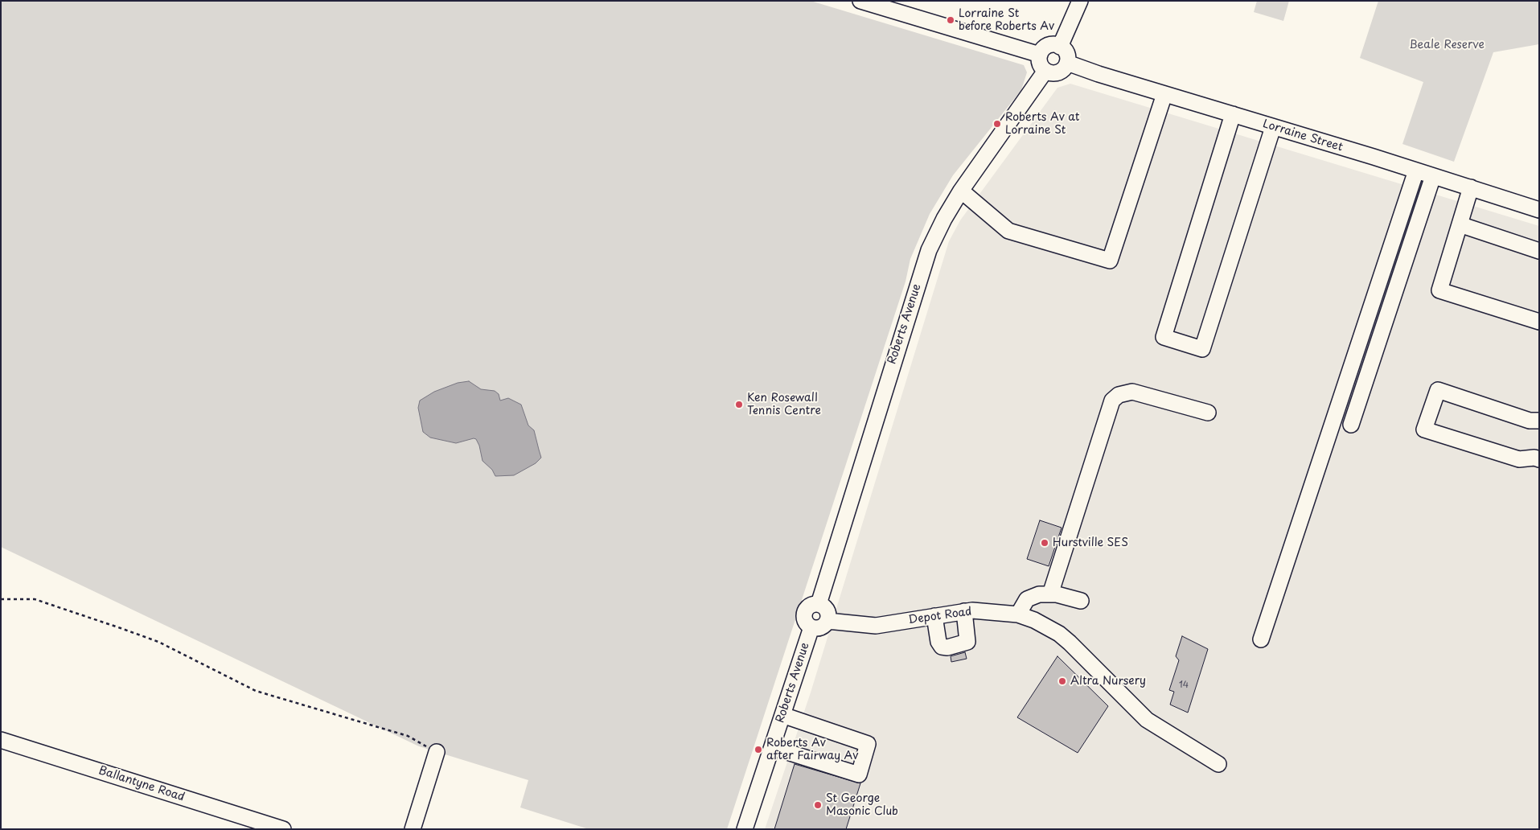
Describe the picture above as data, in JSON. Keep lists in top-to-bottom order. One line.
{"streets":{"street":["Lorraine Street","Roberts Avenue","Depot Road","Ballantyne Road"]},"crossings":[["Lorraine Street","Roberts Avenue"],["Roberts Avenue","Depot Road"]],"parks":["Beale Reserve"],"places":["Lorraine St before Roberts Av","Roberts Av at Lorraine St","Ken Rosewall Tennis Centre","Hurstville SES","Altra Nursery","Roberts Av after Fairway Av","St George Masonic Club"],"house_numbers":["14"]}
